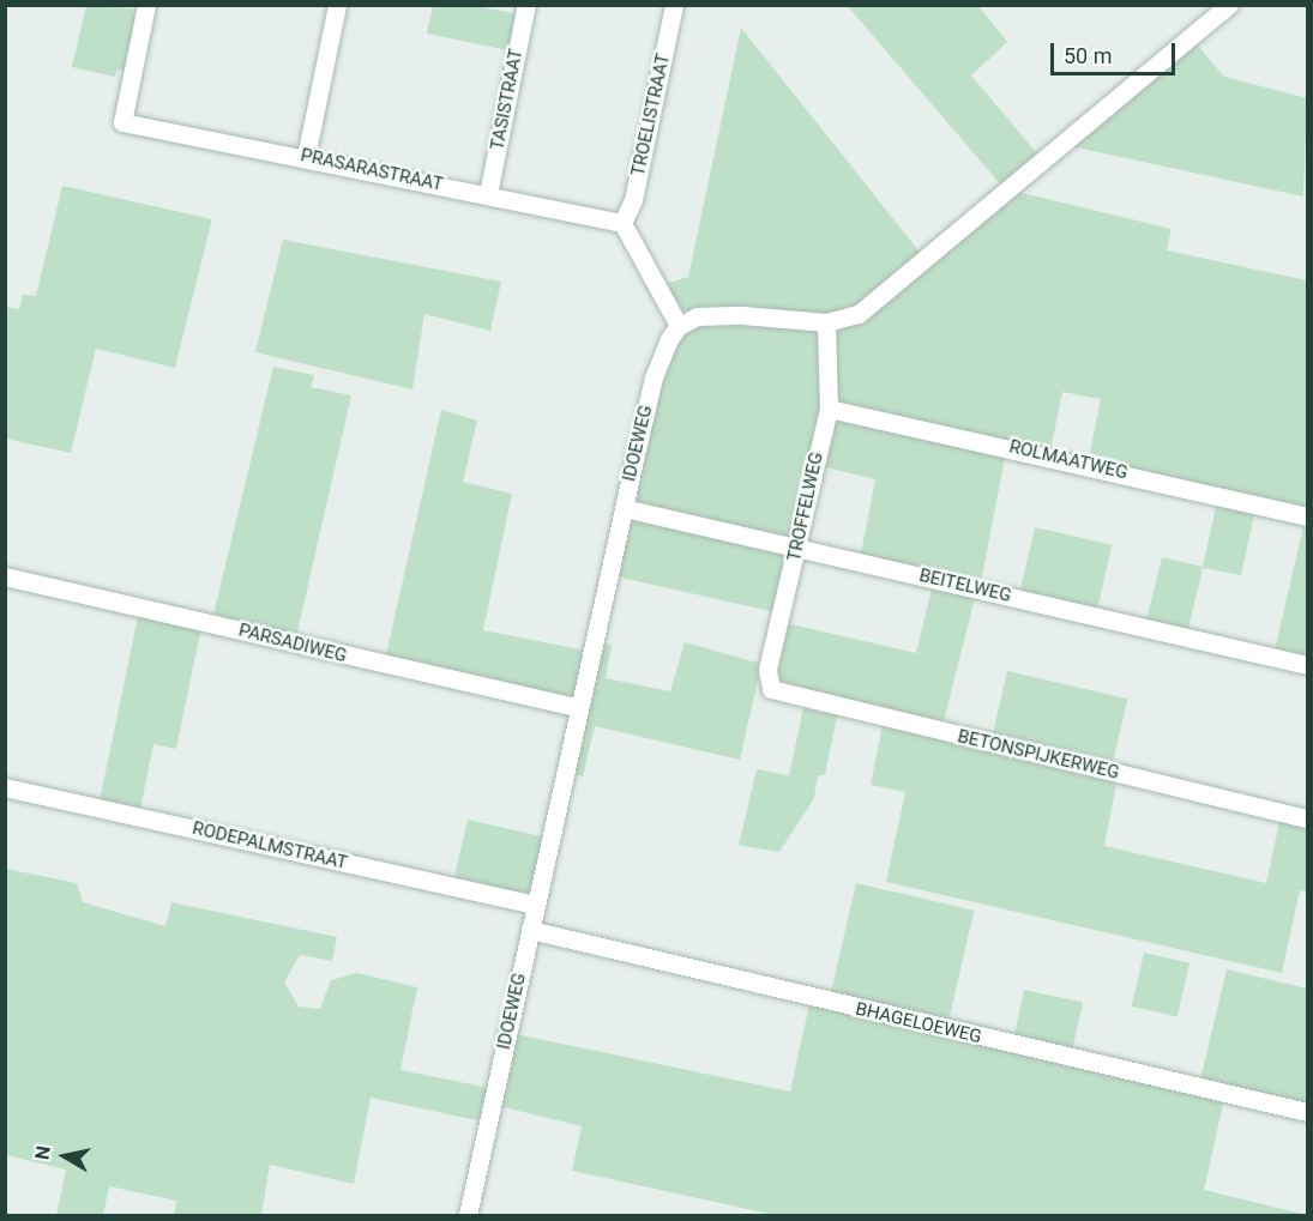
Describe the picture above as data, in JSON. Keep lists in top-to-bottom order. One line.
{"streets":{"street":["TASISTRAAT","TROELISTRAAT","PRASARASTRAAT","IDOEWEG","ROLMAATWEG","TROFFELWEG","BEITELWEG","PARSADIWEG","BETONSPIJKERWEG","RODEPALMSTRAAT","BHAGELOEWEG"]},"crossings":[["TASISTRAAT","PRASARASTRAAT"],["TROELISTRAAT","PRASARASTRAAT"],["IDOEWEG","BEITELWEG"],["IDOEWEG","PARSADIWEG"],["IDOEWEG","RODEPALMSTRAAT"],["IDOEWEG","BHAGELOEWEG"],["ROLMAATWEG","TROFFELWEG"],["TROFFELWEG","BEITELWEG"],["TROFFELWEG","BETONSPIJKERWEG"]],"scale_bar":"50 m","north":"left"}
